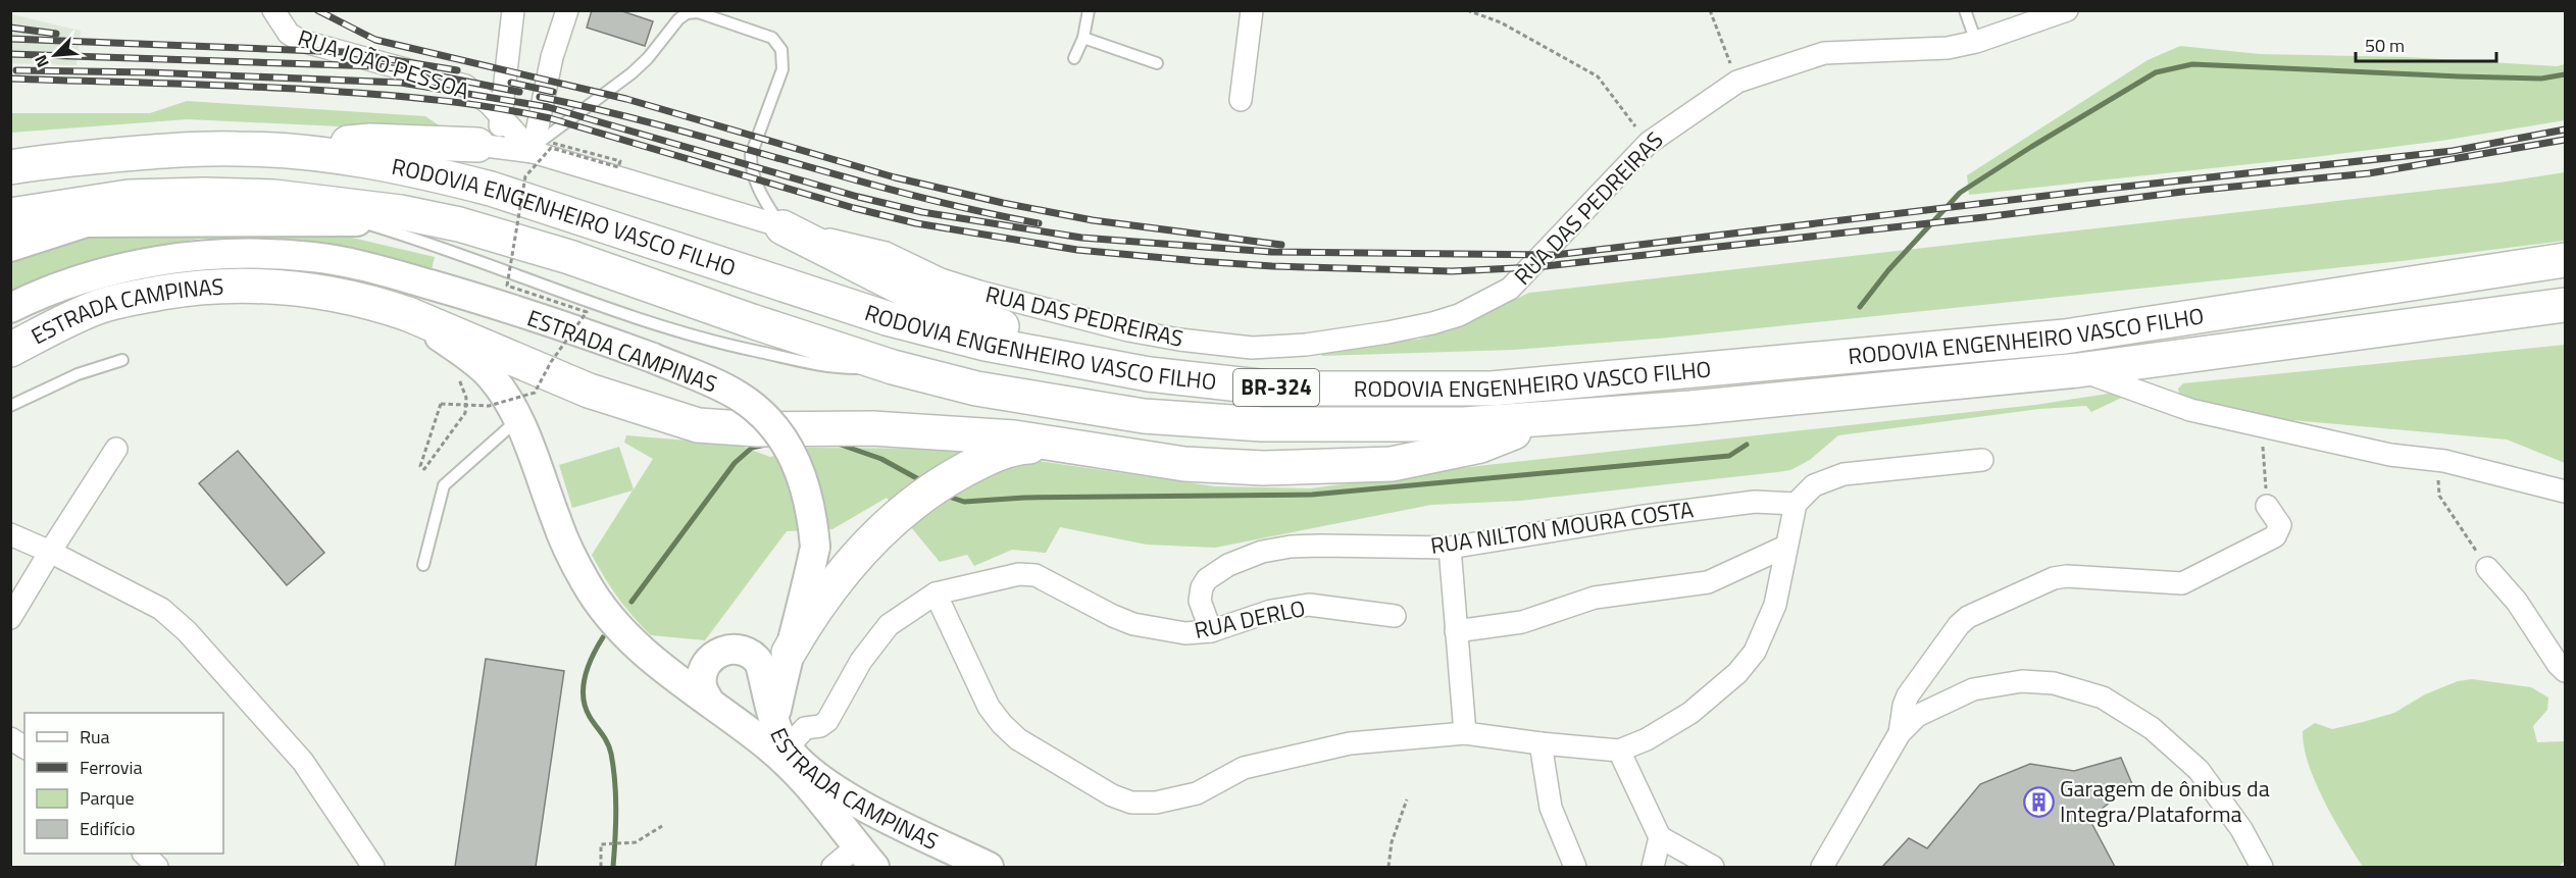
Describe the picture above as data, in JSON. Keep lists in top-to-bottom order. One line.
{"streets":{"main road":["RODOVIA ENGENHEIRO VASCO FILHO","ESTRADA CAMPINAS","BR-324"],"street":["RUA JOÃO PESSOA","RUA DAS PEDREIRAS","RUA NILTON MOURA COSTA","RUA DERLO"]},"crossings":[["RUA JOÃO PESSOA","RUA DAS PEDREIRAS"],["ESTRADA CAMPINAS","RUA DERLO"],["RUA NILTON MOURA COSTA","RUA DERLO"]],"places":{"building":["Garagem de ônibus da Integra/Plataforma"]},"legend":["Rua","Ferrovia","Parque","Edifício"],"scale_bar":"50 m","north":"bottom left"}
